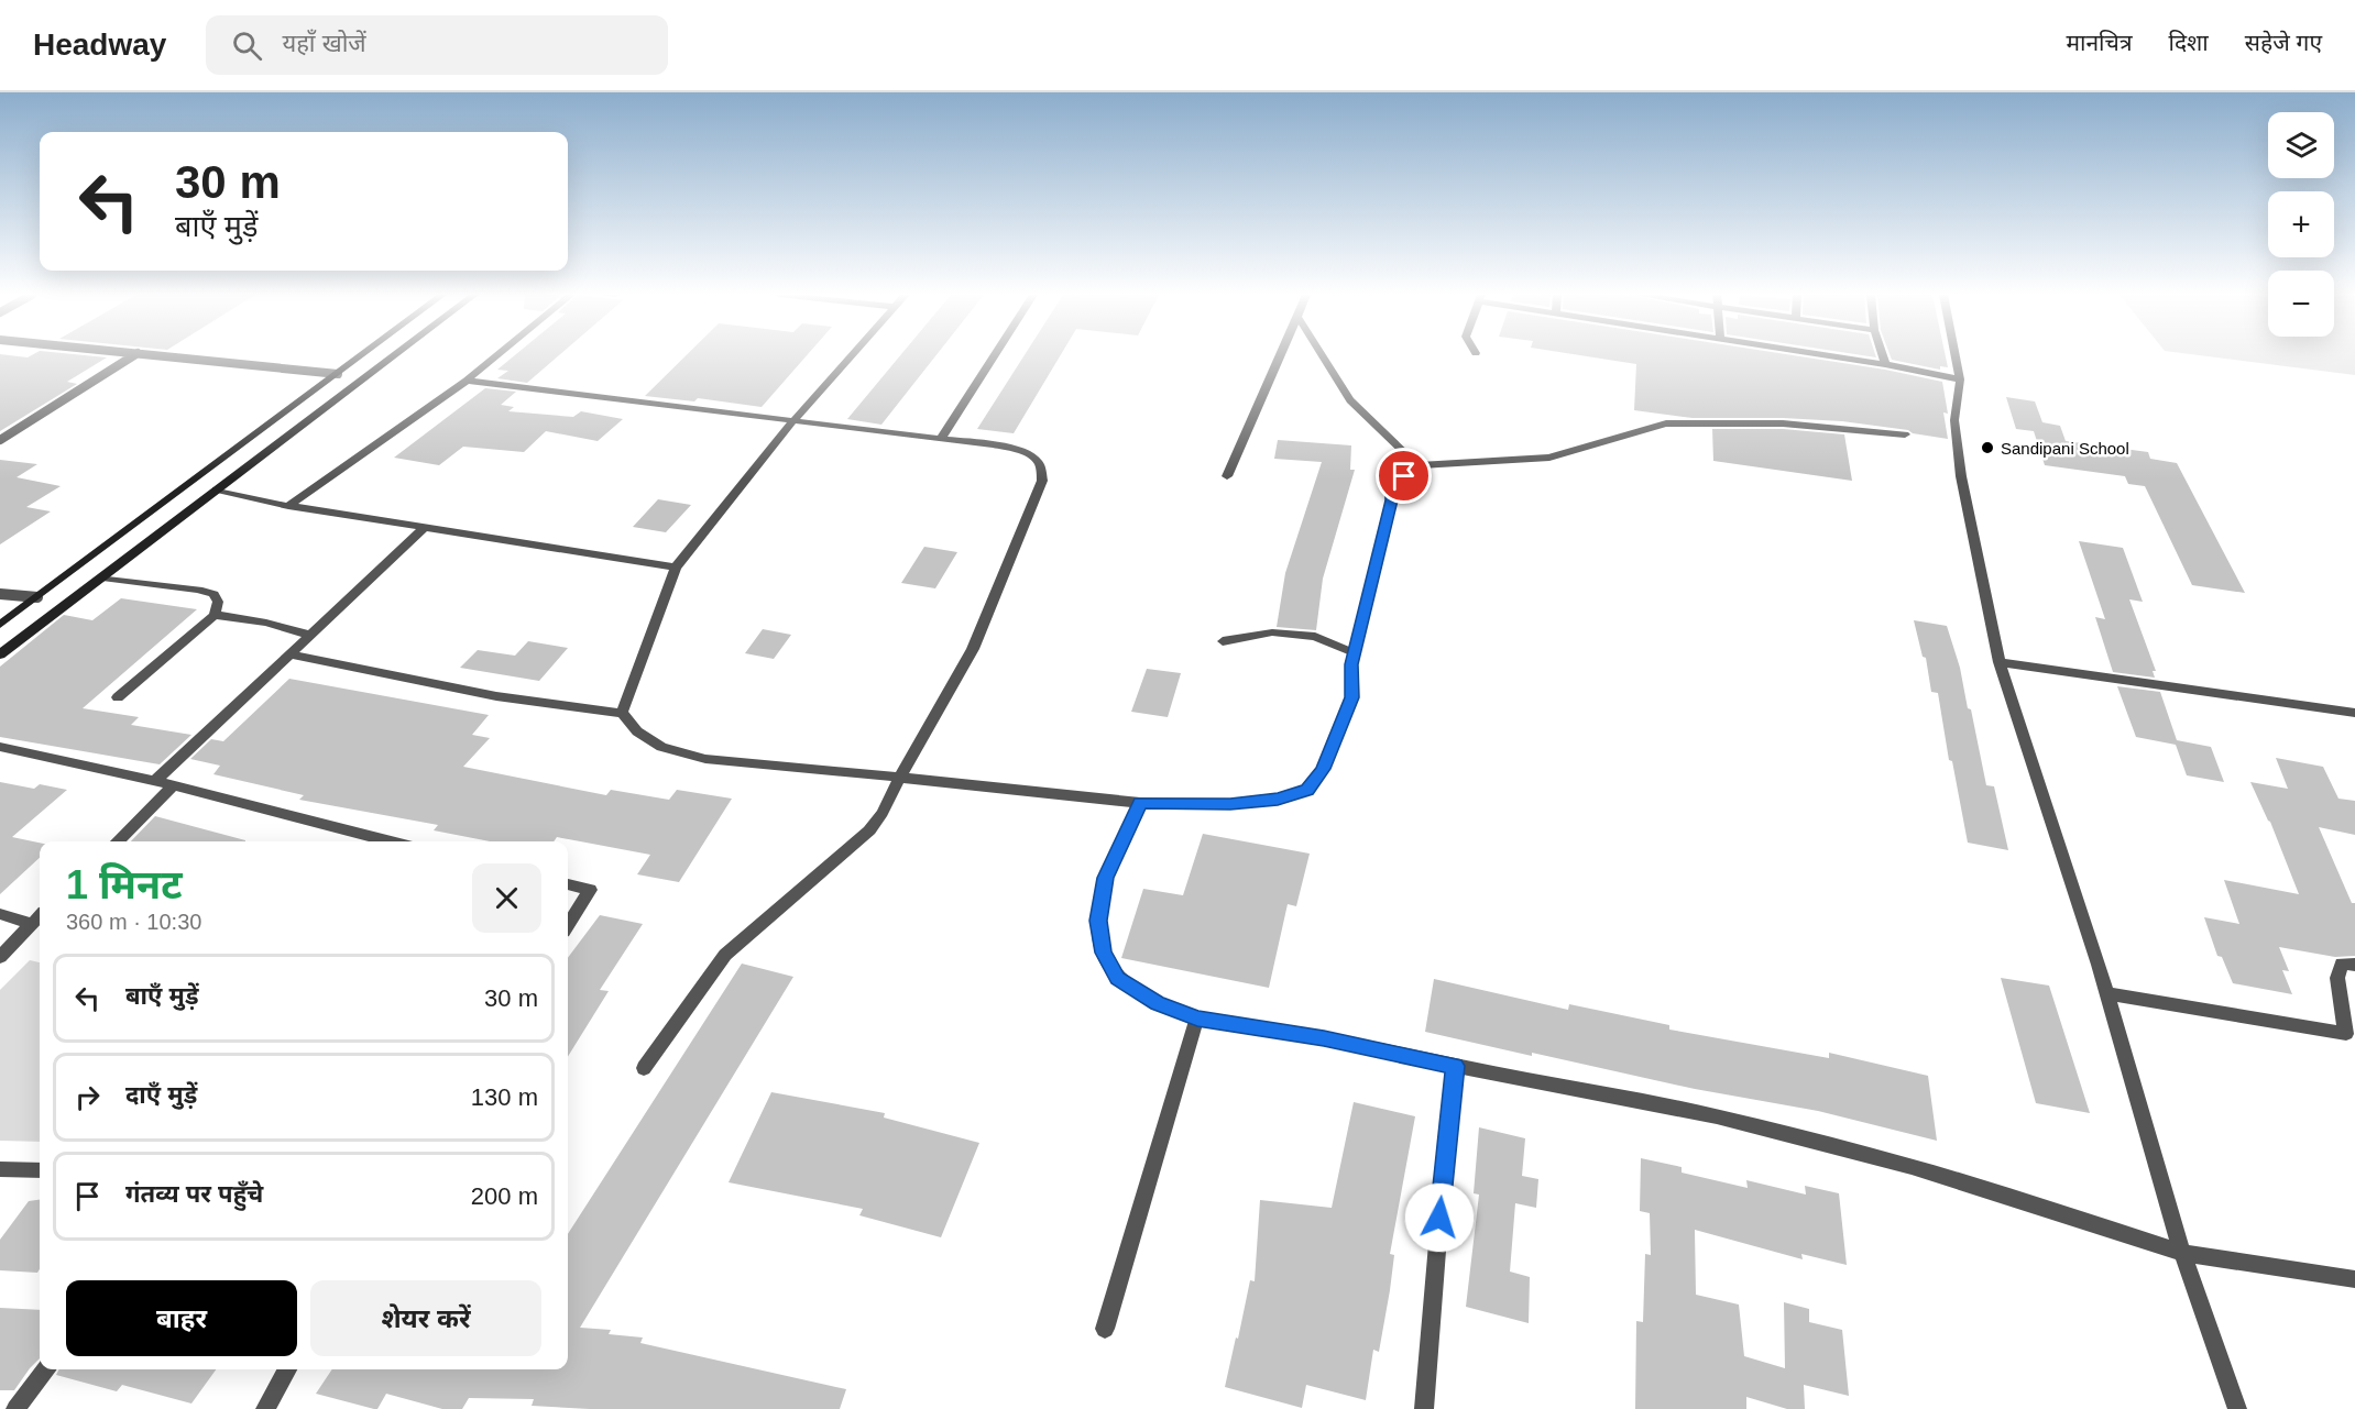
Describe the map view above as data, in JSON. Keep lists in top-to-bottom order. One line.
{"places":["Sandipani School"],"page":{"header":"Headway","search":"यहाँ खोजें","nav":["मानचित्र","दिशा","सहेजे गए"],"map_buttons":["+","−"],"turn":["30 m","बाएँ मुड़ें"],"heading":["1 मिनट","360 m · 10:30"],"list":[{"name":"बाएँ मुड़ें","value":"30 m"},{"name":"दाएँ मुड़ें","value":"130 m"},{"name":"गंतव्य पर पहुँचे","value":"200 m"}],"buttons":["बाहर","शेयर करें"]}}
